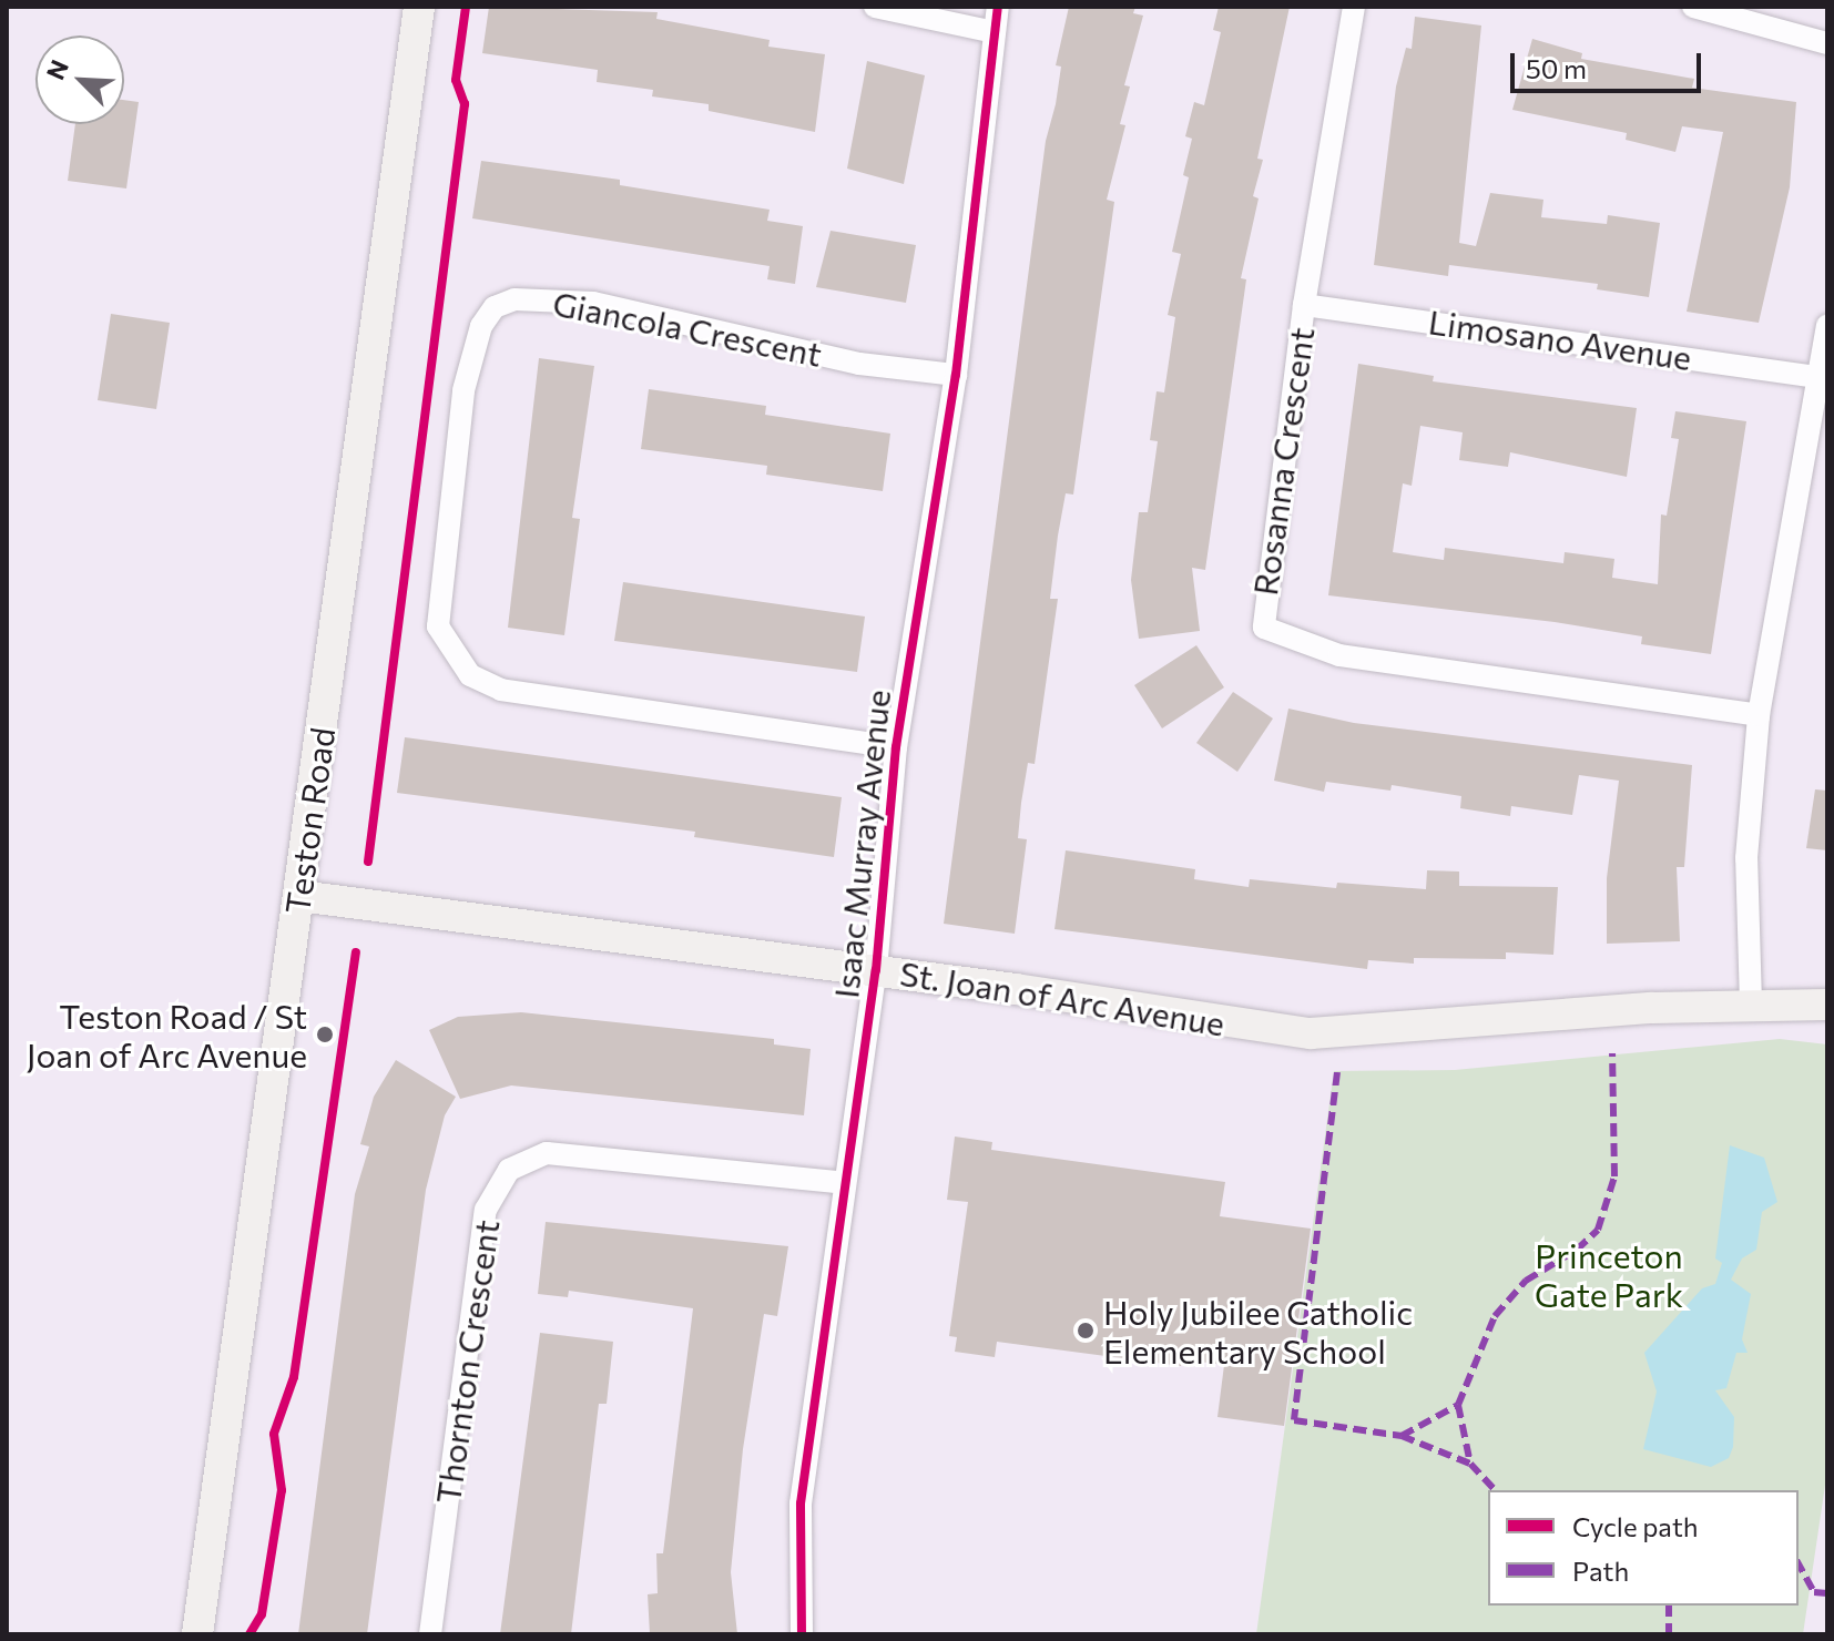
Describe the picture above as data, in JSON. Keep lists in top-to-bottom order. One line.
{"streets":{"main road":["Teston Road","St. Joan of Arc Avenue"],"street":["Giancola Crescent","Limosano Avenue","Rosanna Crescent","Isaac Murray Avenue","Thornton Crescent"]},"crossings":[["Giancola Crescent","Isaac Murray Avenue"],["Limosano Avenue","Rosanna Crescent"],["Teston Road","St. Joan of Arc Avenue"],["Isaac Murray Avenue","St. Joan of Arc Avenue"],["Isaac Murray Avenue","Thornton Crescent"]],"parks":["Princeton Gate Park"],"places":["Teston Road / St Joan of Arc Avenue","Holy Jubilee Catholic Elementary School"],"legend":["Cycle path","Path"],"scale_bar":"50 m","north":"top left"}
